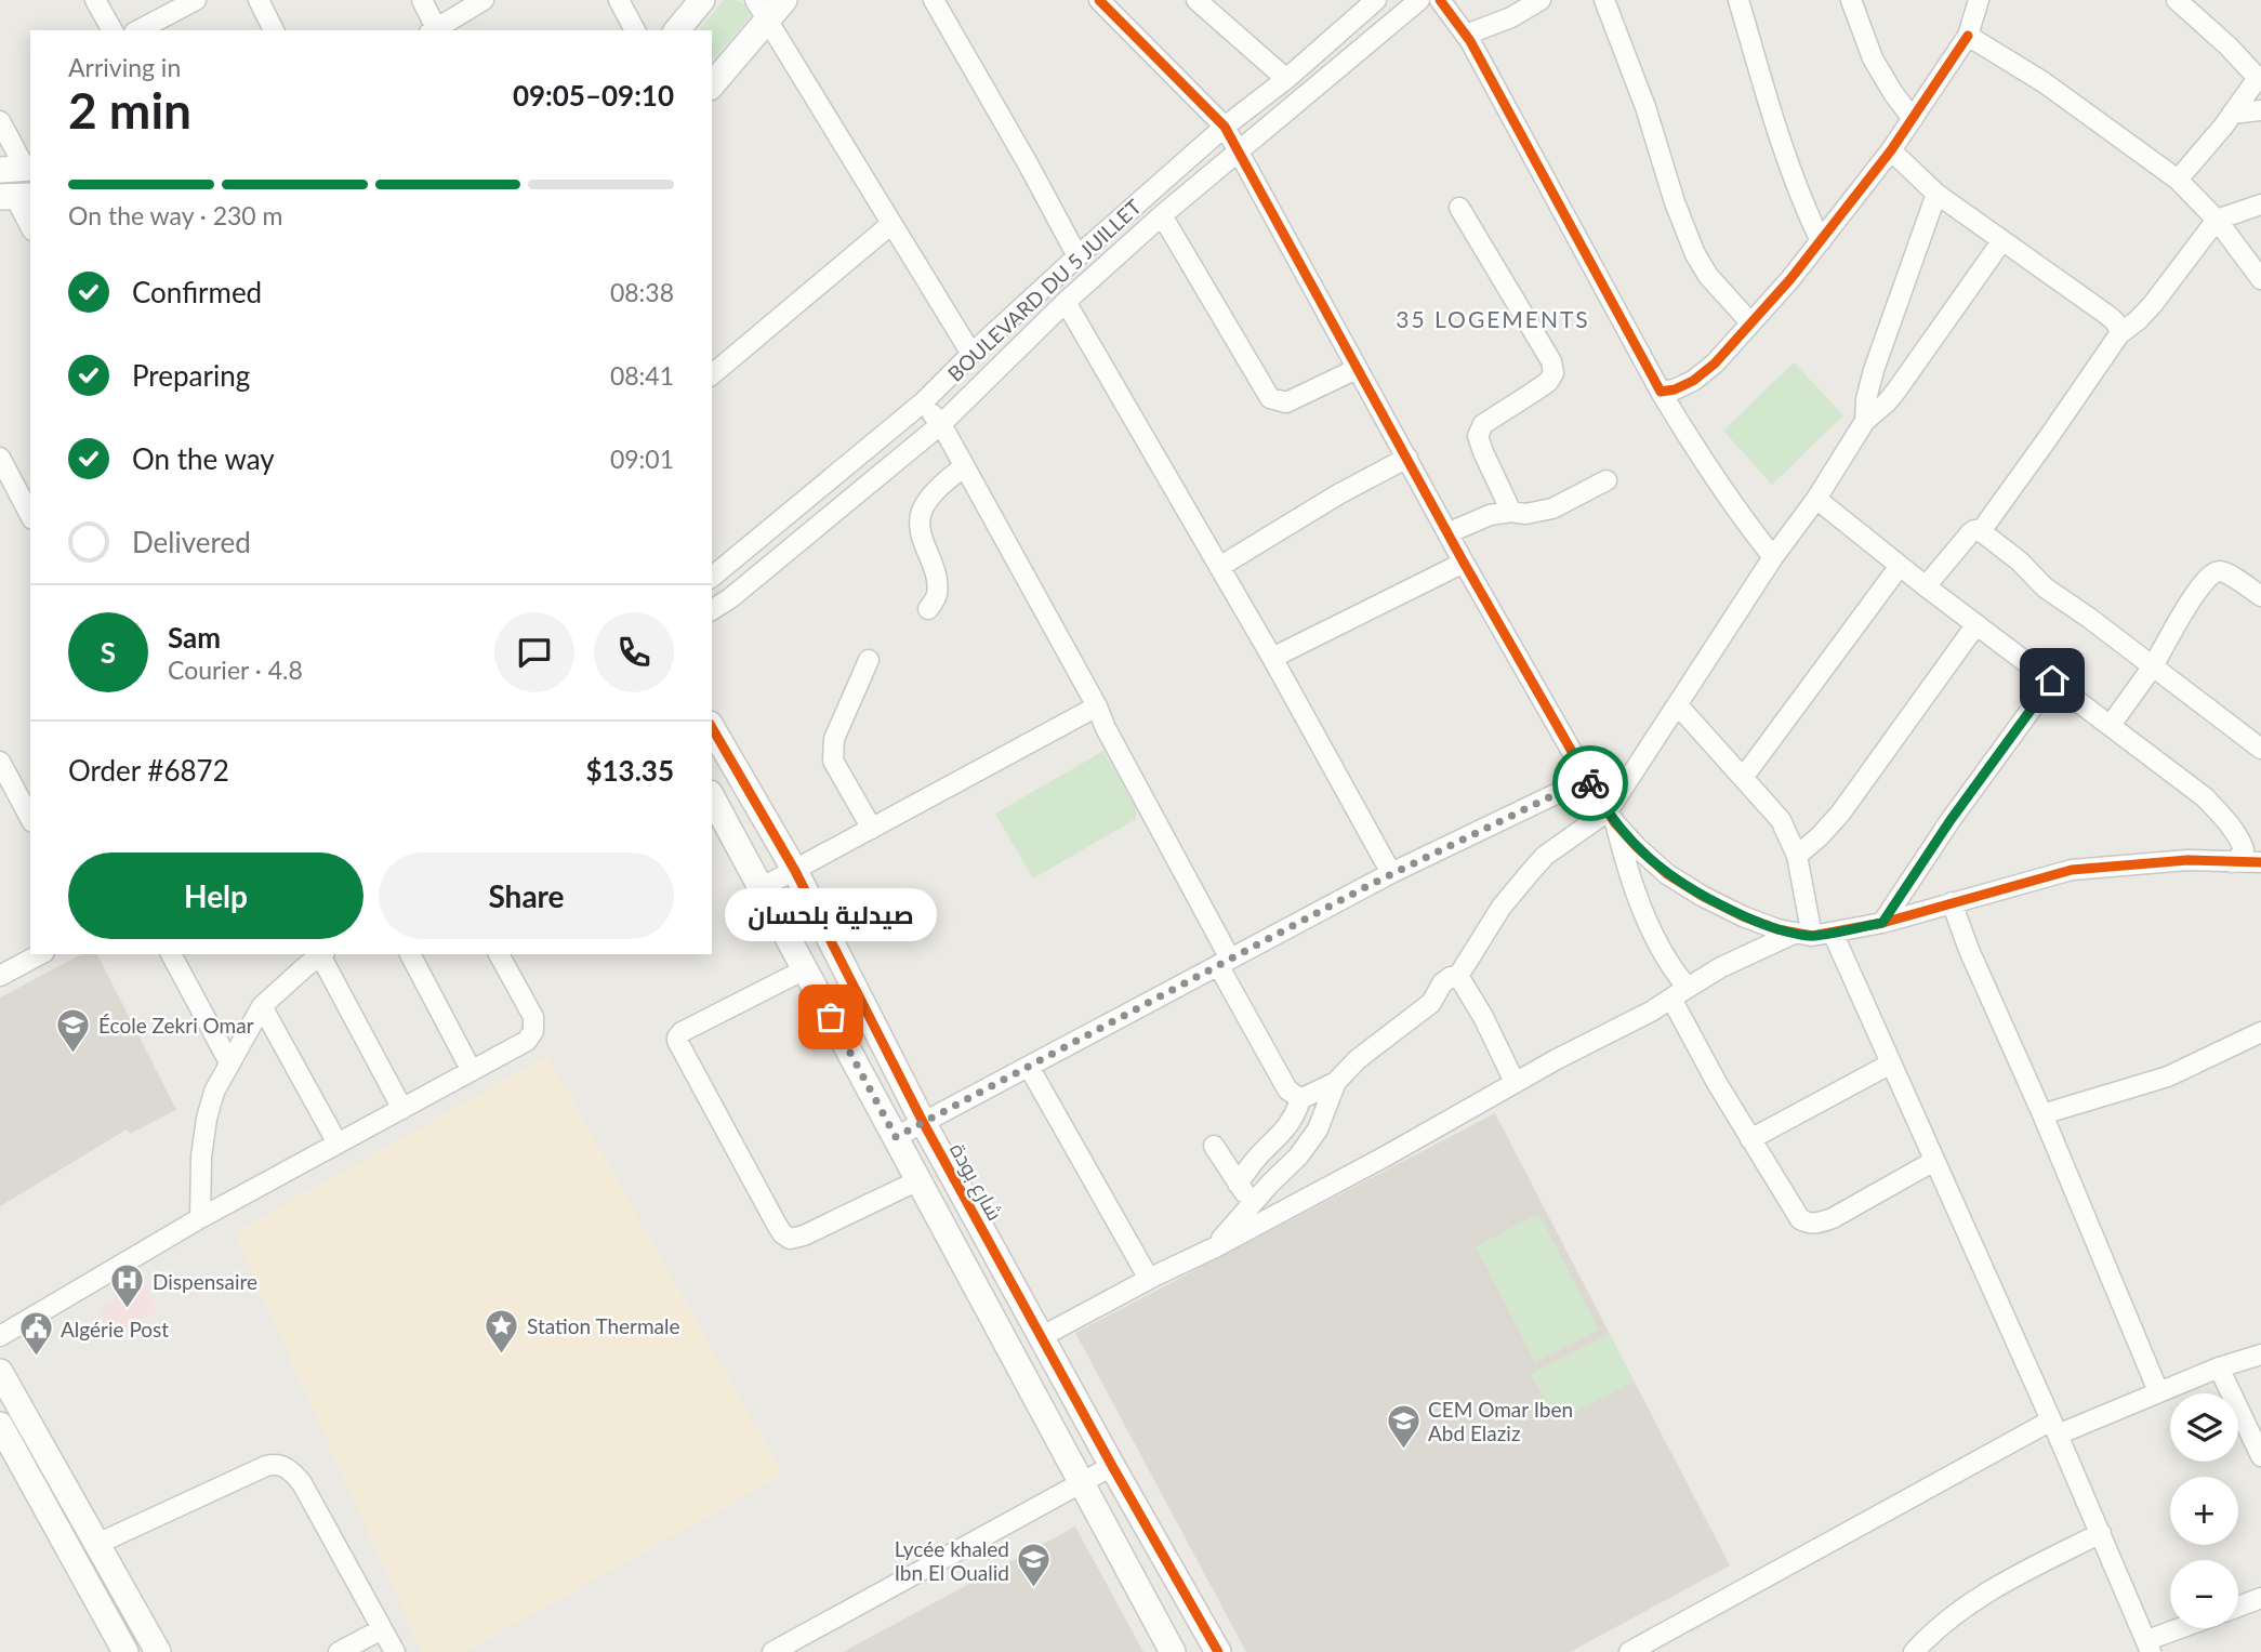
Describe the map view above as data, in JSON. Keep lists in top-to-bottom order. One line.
{"streets":{"street":["BOULEVARD DU 5 JUILLET","شارع بودة"]},"districts":["35 LOGEMENTS"],"places":{"other":["صيدلية بلحسان"],"school or university":["École Zekri Omar","CEM Omar Iben Abd Elaziz","Lycée khaled Ibn El Oualid"],"hospital":["Dispensaire"],"place":["Station Thermale"],"public building":["Algérie Post"]},"page":{"heading":["2 min","Arriving in","09:05–09:10"],"panel":["Sam","Courier · 4.8","Order #6872","$13.35"],"bar":"On the way · 230 m","list":[["Confirmed","08:38"],["Preparing","08:41"],["On the way","09:01"],"Delivered"],"round":"S","buttons":["Help","Share"],"bubble":"صيدلية بلحسان","map_buttons":["+","−"]}}
